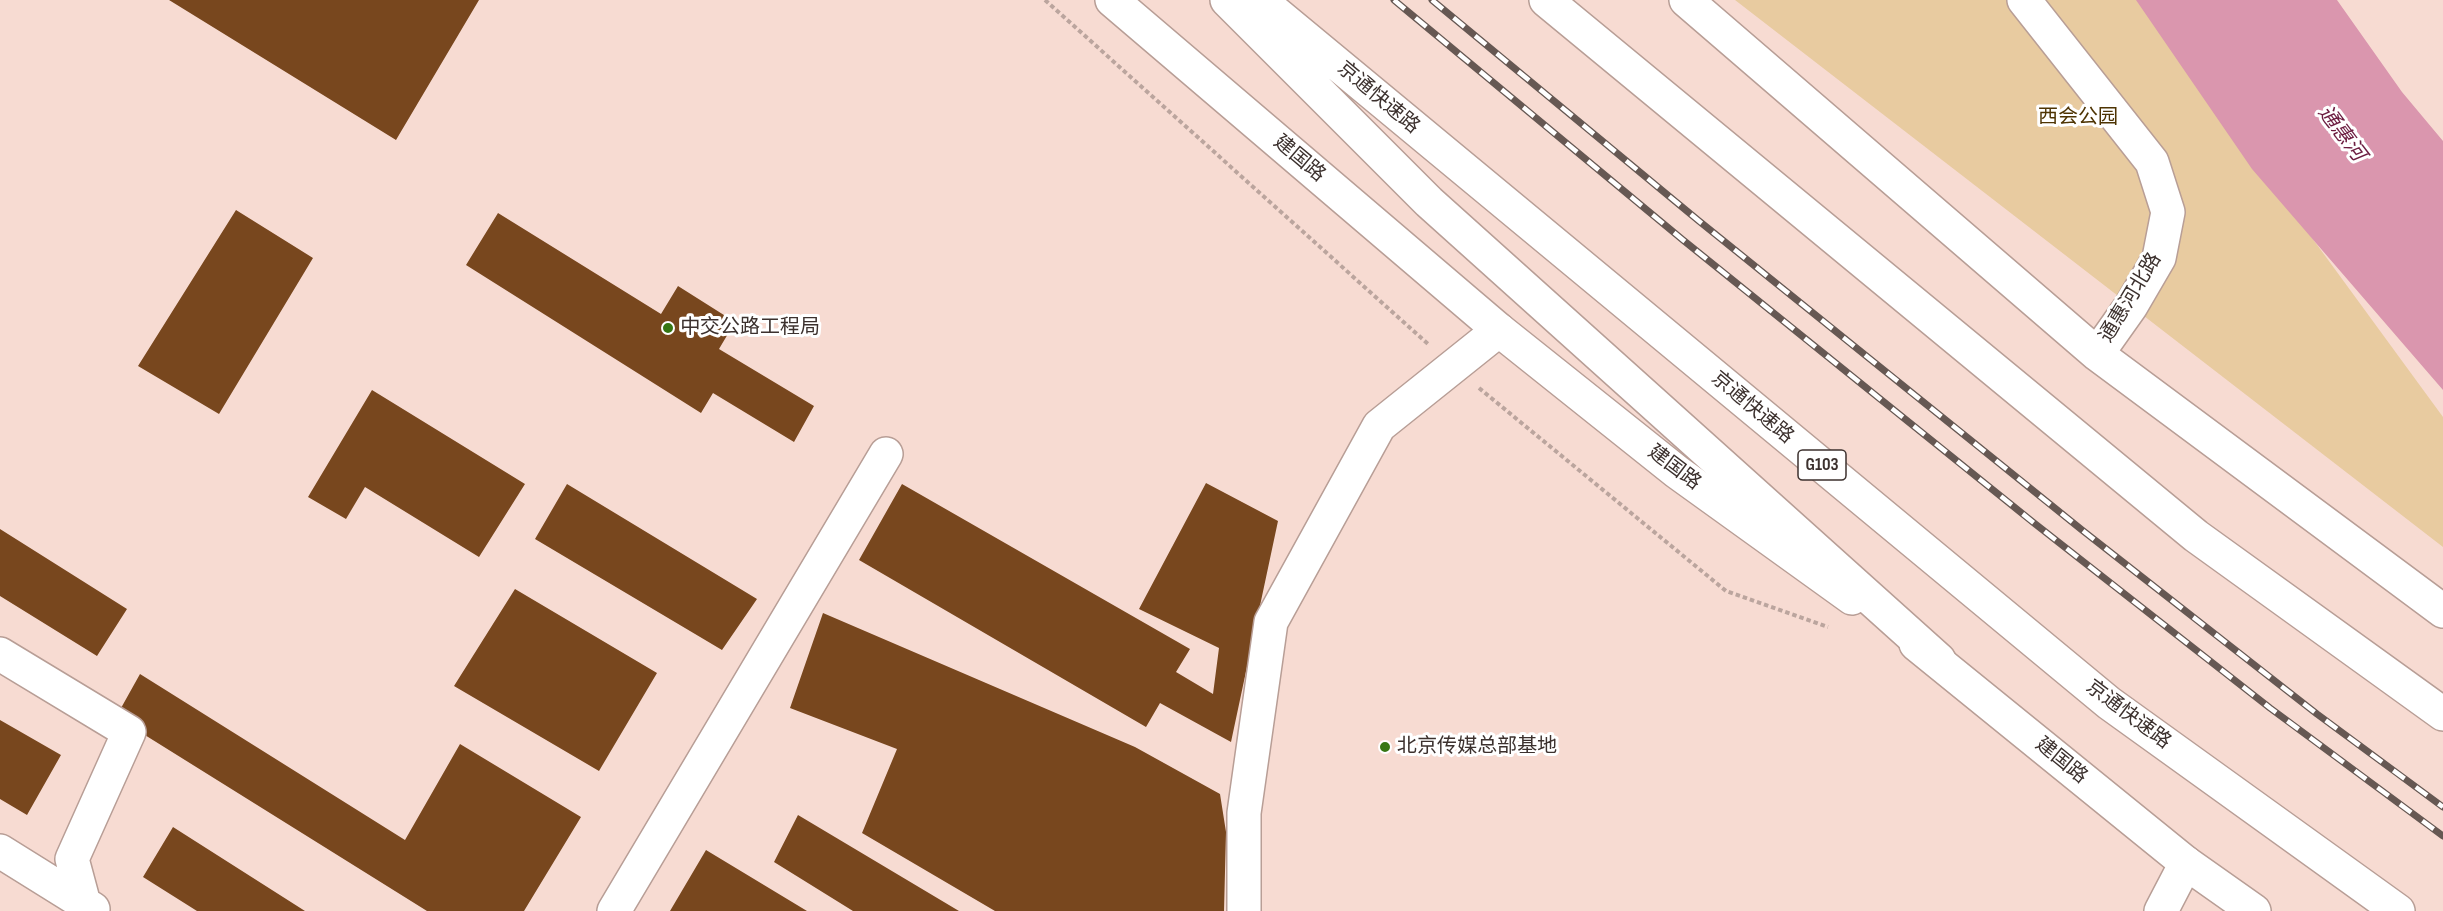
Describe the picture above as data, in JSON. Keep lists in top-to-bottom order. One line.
{"streets":{"main road":["京通快速路","建国路","通惠河北路","G103"]},"water":["通惠河"],"parks":["西会公园"],"places":["中交公路工程局","北京传媒总部基地"]}
